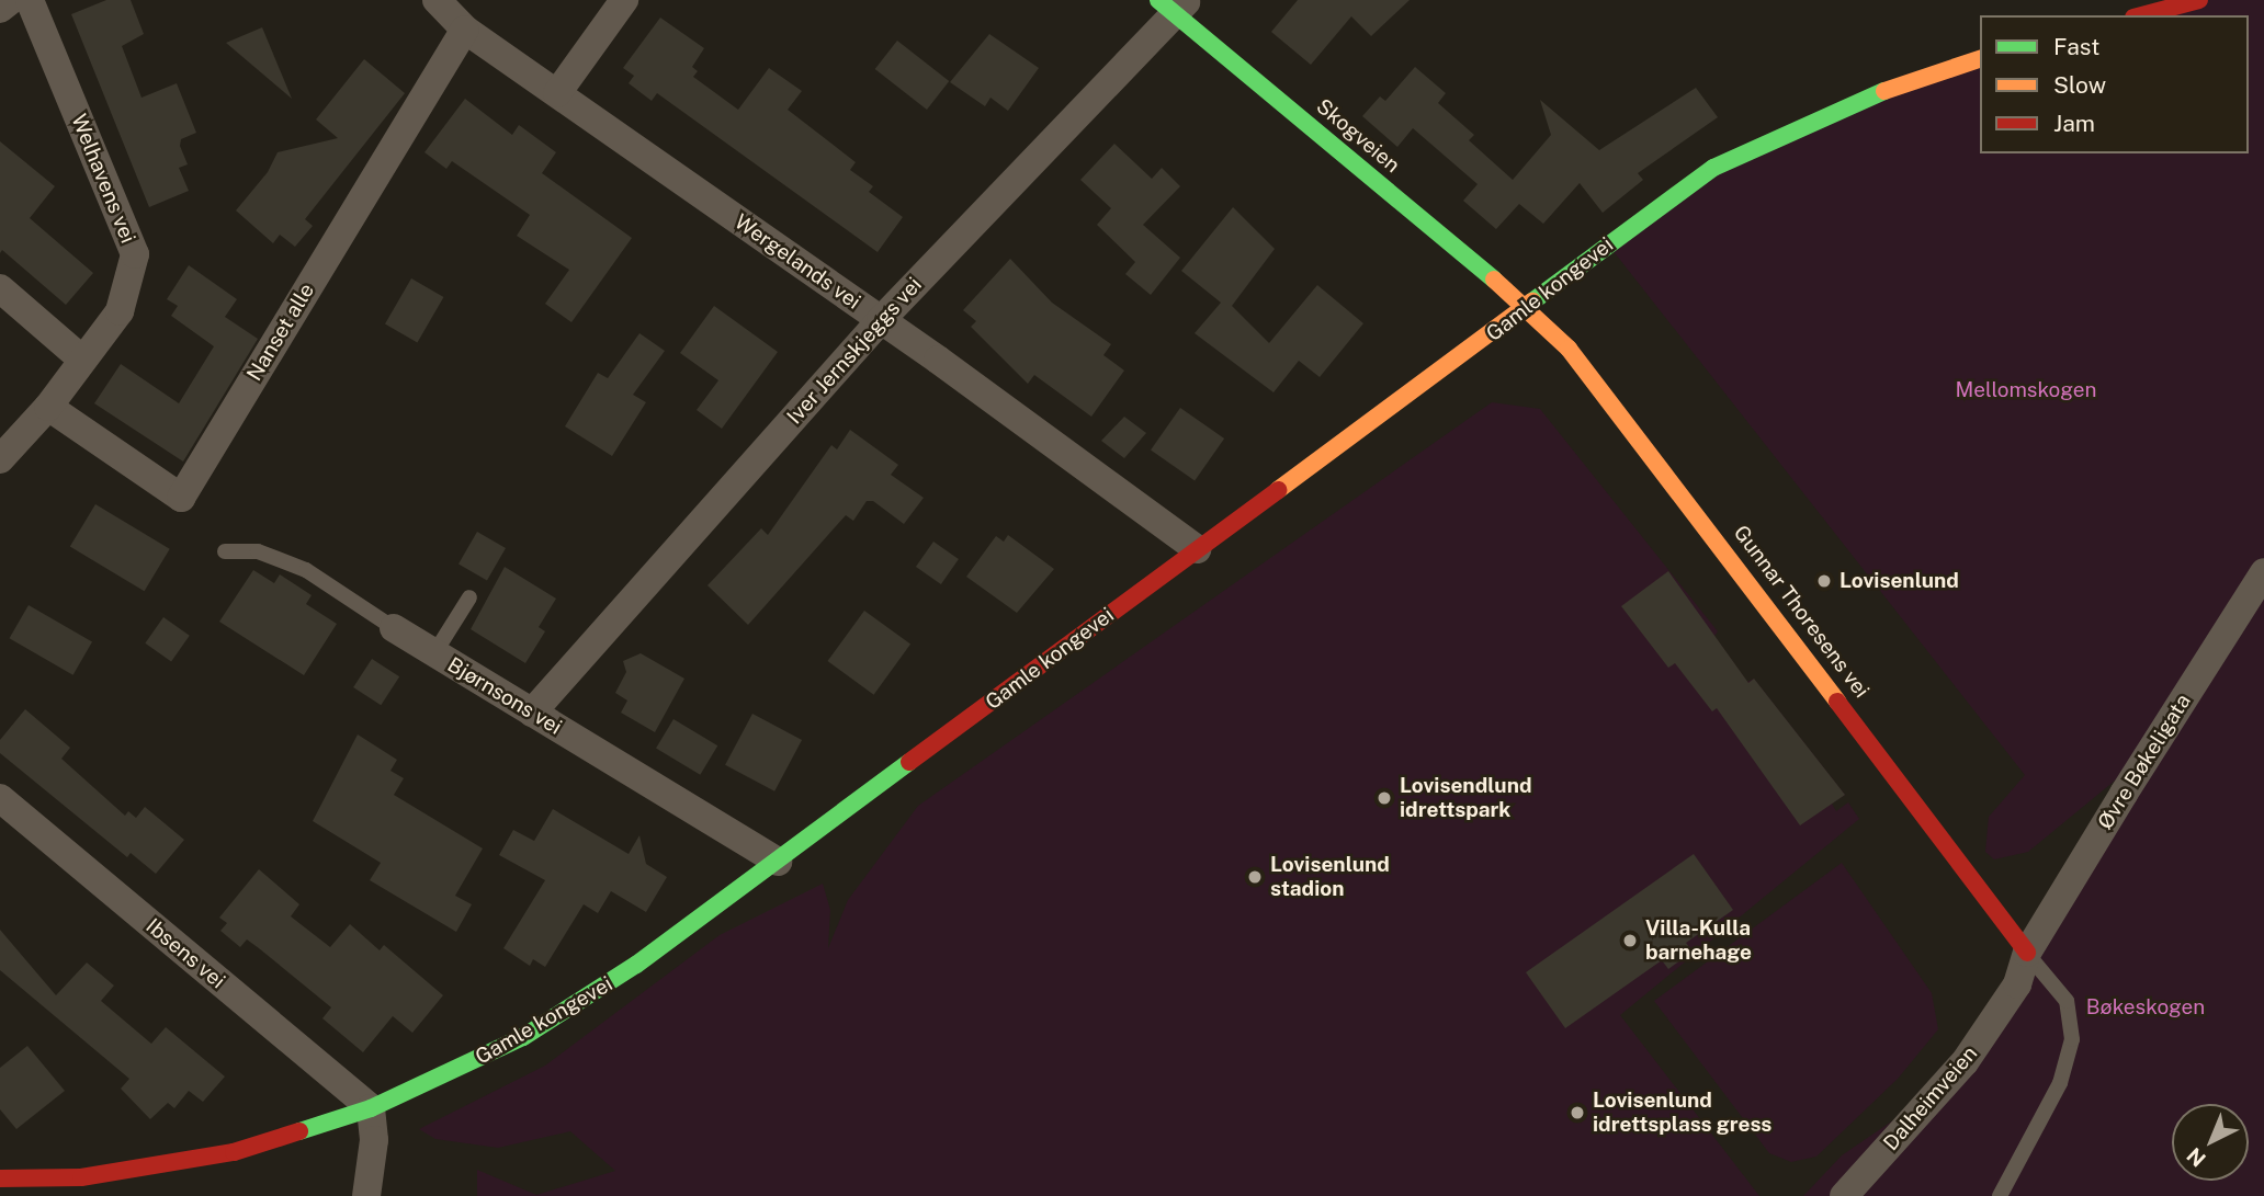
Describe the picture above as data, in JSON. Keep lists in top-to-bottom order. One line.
{"streets":{"street":["Skogveien","Welhavens vei","Wergelands vei","Gamle kongevei","Nanset alle","Iver Jernskjeggs vei","Gunnar Thoresens vei","Bjørnsons vei","Øvre Bøkeligata","Ibsens vei","Dalheimveien"]},"crossings":[["Skogveien","Gamle kongevei"],["Skogveien","Iver Jernskjeggs vei"],["Skogveien","Gunnar Thoresens vei"],["Welhavens vei","Nanset alle"],["Wergelands vei","Gamle kongevei"],["Wergelands vei","Nanset alle"],["Wergelands vei","Iver Jernskjeggs vei"],["Gamle kongevei","Gunnar Thoresens vei"],["Gamle kongevei","Bjørnsons vei"],["Gamle kongevei","Ibsens vei"],["Iver Jernskjeggs vei","Bjørnsons vei"],["Gunnar Thoresens vei","Øvre Bøkeligata"],["Gunnar Thoresens vei","Dalheimveien"],["Øvre Bøkeligata","Dalheimveien"]],"parks":["Mellomskogen","Bøkeskogen"],"places":["Lovisenlund","Lovisendlund idrettspark","Lovisenlund stadion","Villa-Kulla barnehage","Lovisenlund idrettsplass gress"],"legend":["Fast","Slow","Jam"],"north":"bottom left"}
